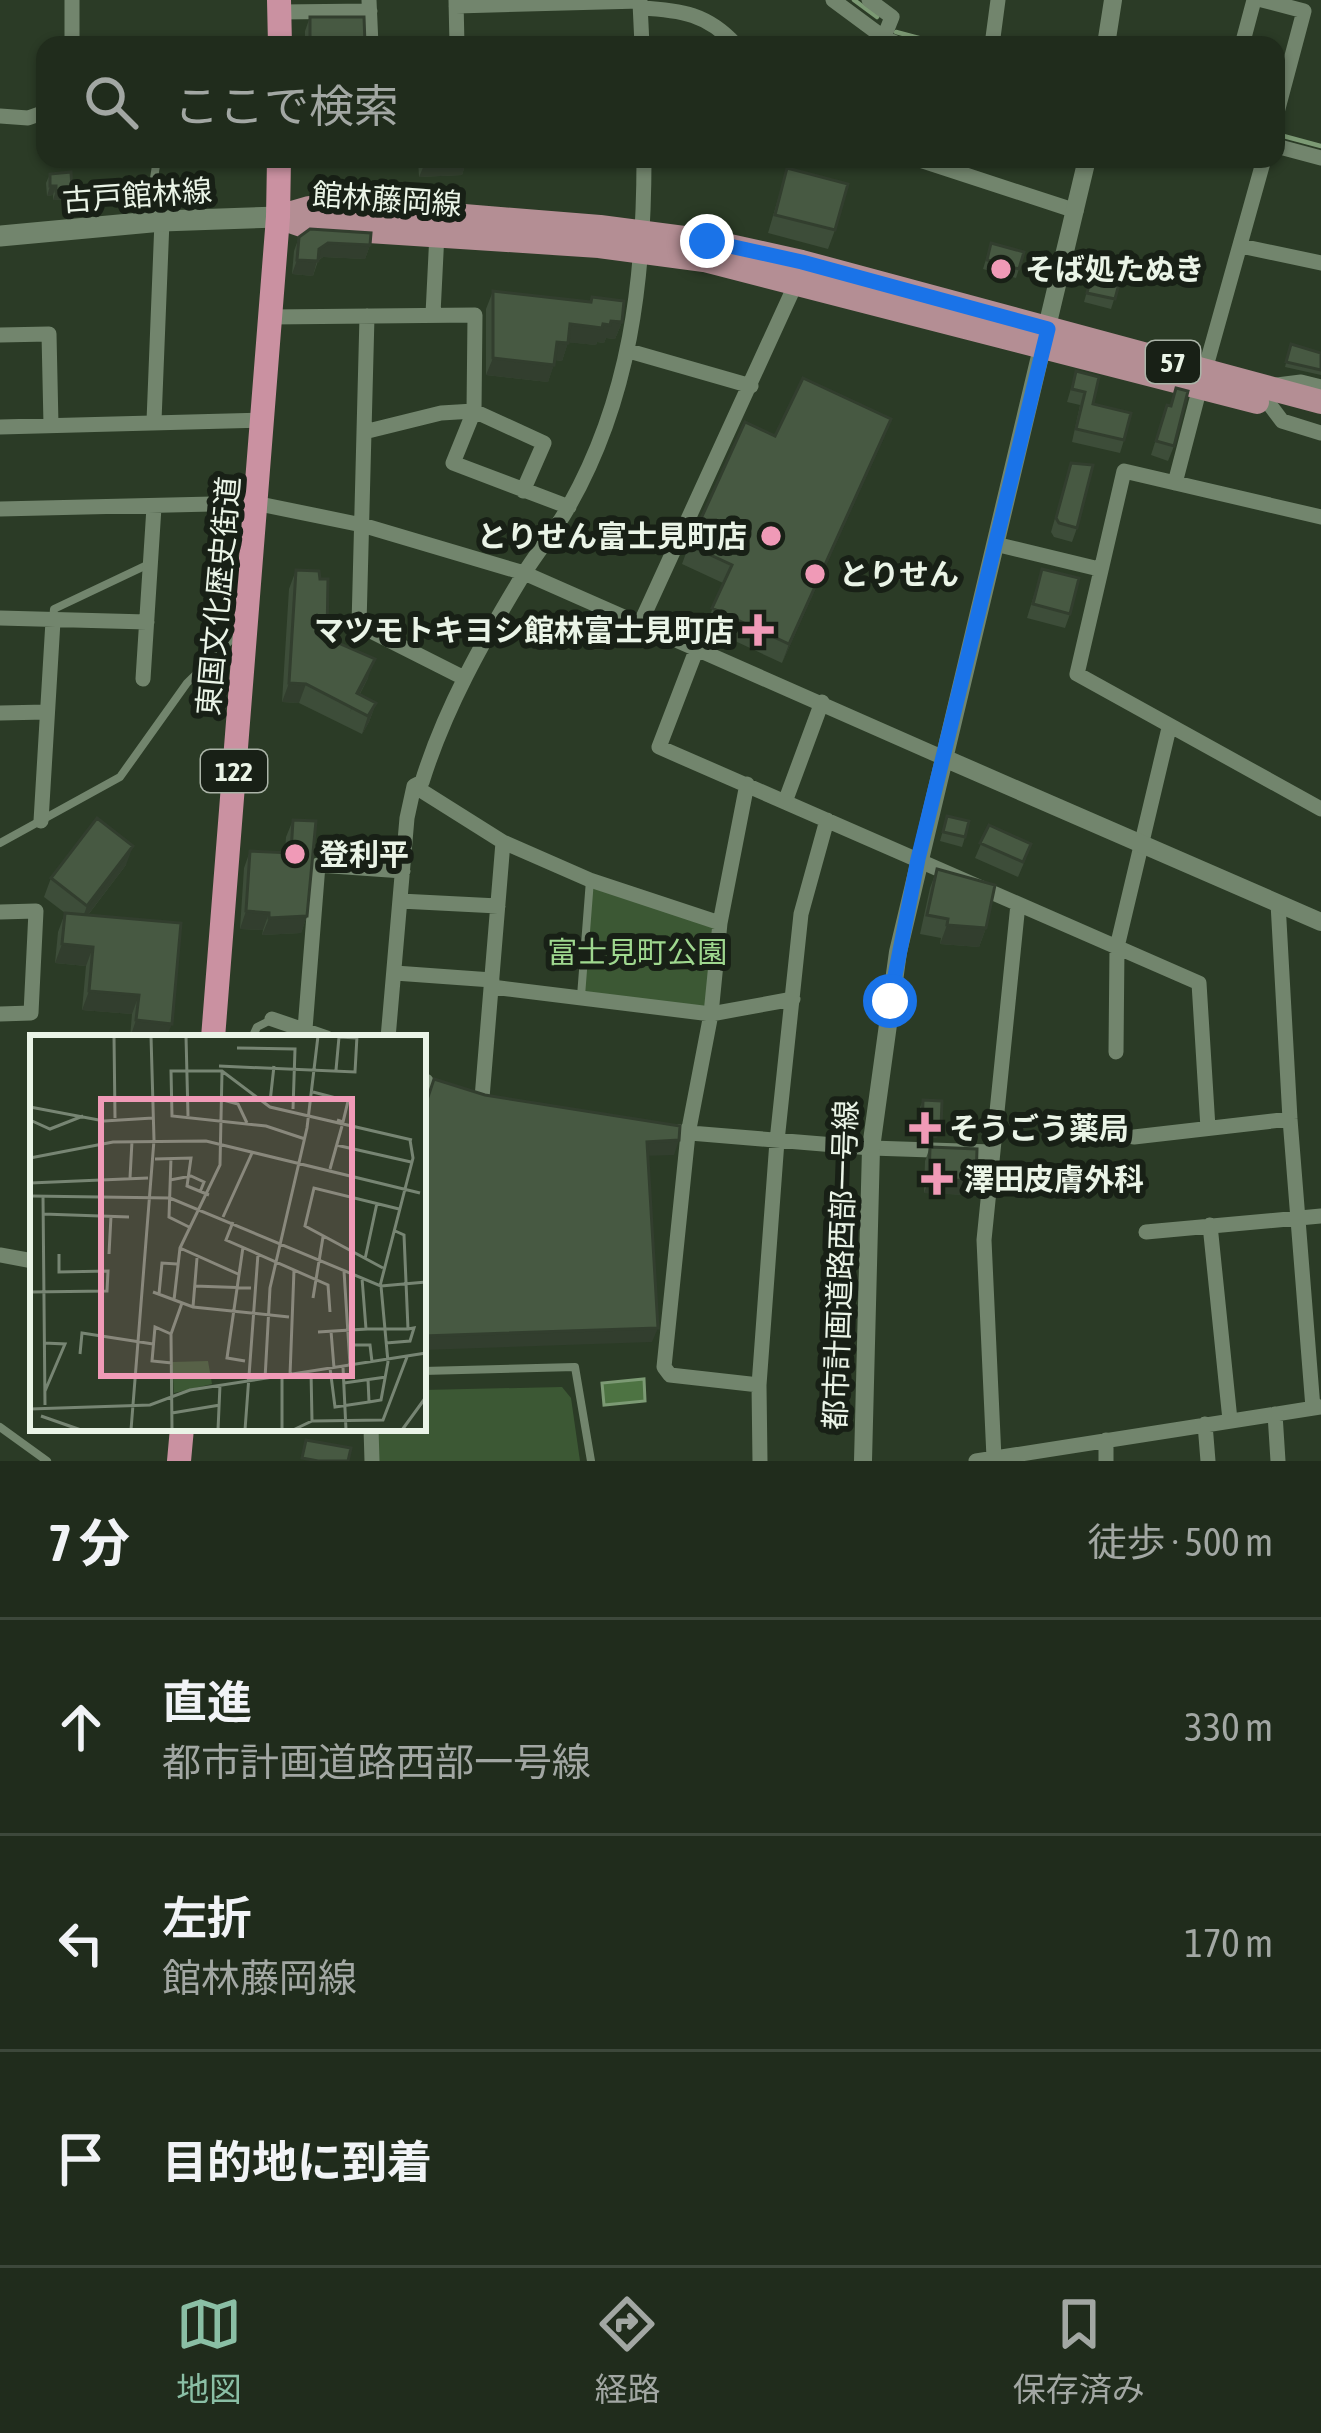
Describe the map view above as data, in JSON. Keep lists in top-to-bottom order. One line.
{"streets":{"highway":["東国文化歴史街道","122"],"main road":["古戸館林線","館林藤岡線","57"],"street":["都市計画道路西部一号線"]},"crossings":[["古戸館林線","館林藤岡線"],["古戸館林線","東国文化歴史街道"],["館林藤岡線","東国文化歴史街道"],["館林藤岡線","都市計画道路西部一号線"]],"parks":["富士見町公園"],"places":{"other":["そば処たぬき","とりせん富士見町店","とりせん","登利平"],"health":["マツモトキヨシ館林富士見町店","そうごう薬局","澤田皮膚外科"]},"page":{"search":"ここで検索","heading":["7 分","徒歩 · 500 m"],"list":[["直進","都市計画道路西部一号線","330 m"],["左折","館林藤岡線","170 m"],"目的地に到着"],"nav":["地図","経路","保存済み"]}}
